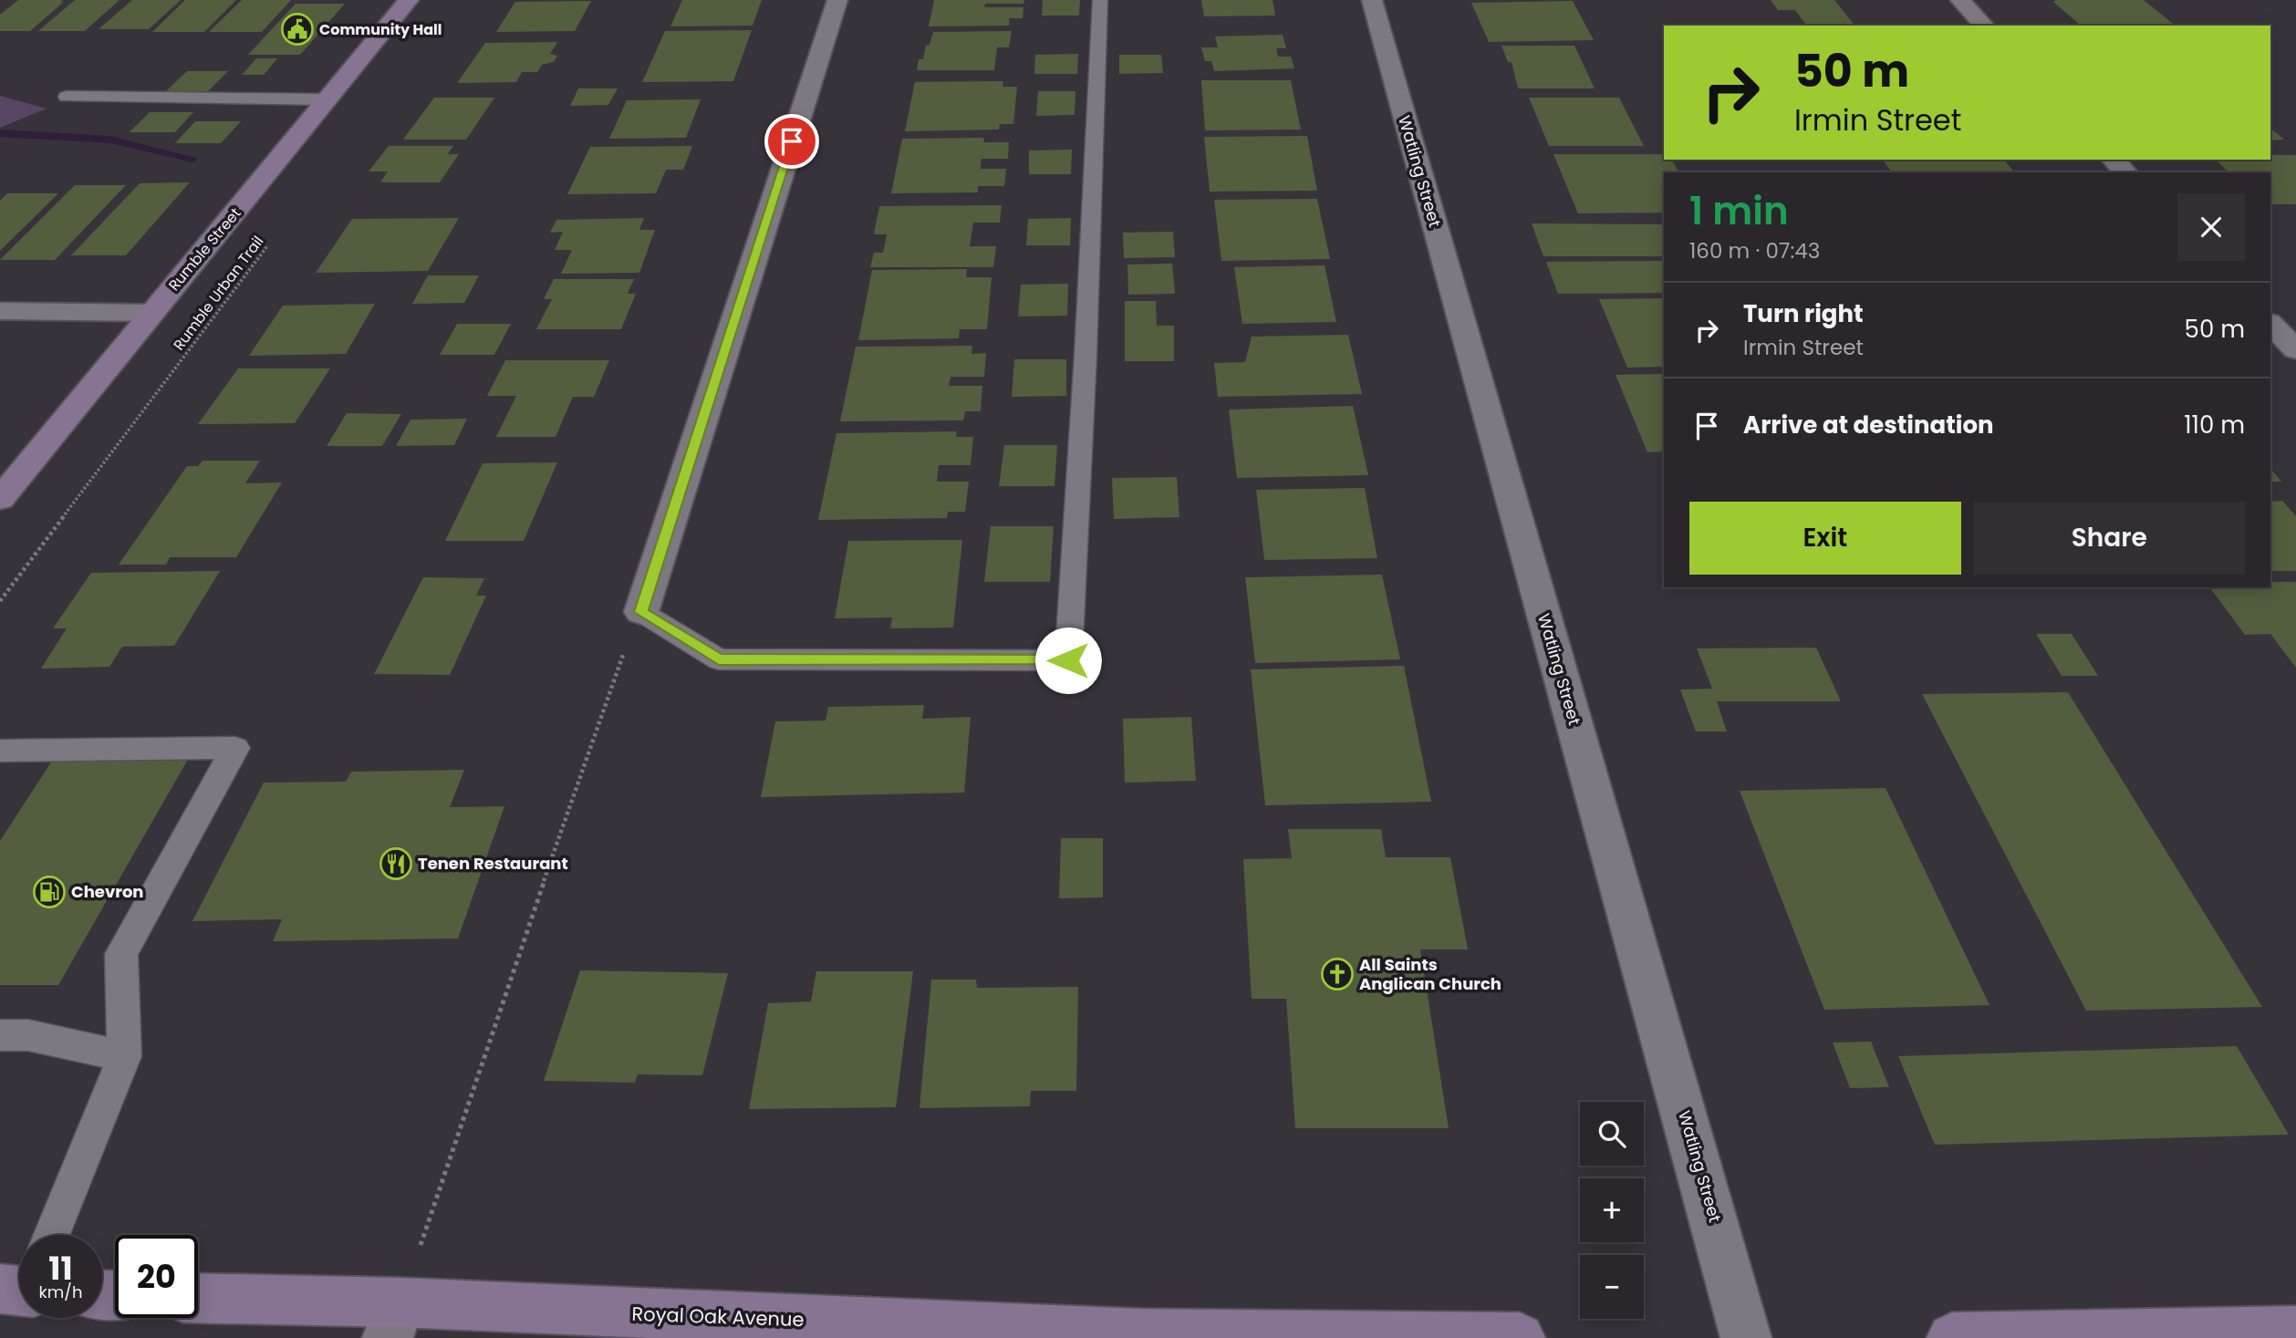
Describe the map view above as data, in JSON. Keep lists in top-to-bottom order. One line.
{"streets":{"street":["Watling Street","Rumble Street","Royal Oak Avenue"],"path":["Rumble Urban Trail"]},"places":{"public building":["Community Hall"],"restaurant":["Tenen Restaurant"],"fuel station":["Chevron"],"church":["All Saints Anglican Church"]},"page":{"turn":["50 m","Irmin Street"],"heading":["1 min","160 m · 07:43"],"list":[{"name":"Turn right","note":"Irmin Street","value":"50 m"},{"name":"Arrive at destination","value":"110 m"}],"buttons":["Exit","Share"],"map_buttons":["+","−"],"speed":"11 km/h","limit":"20"}}
